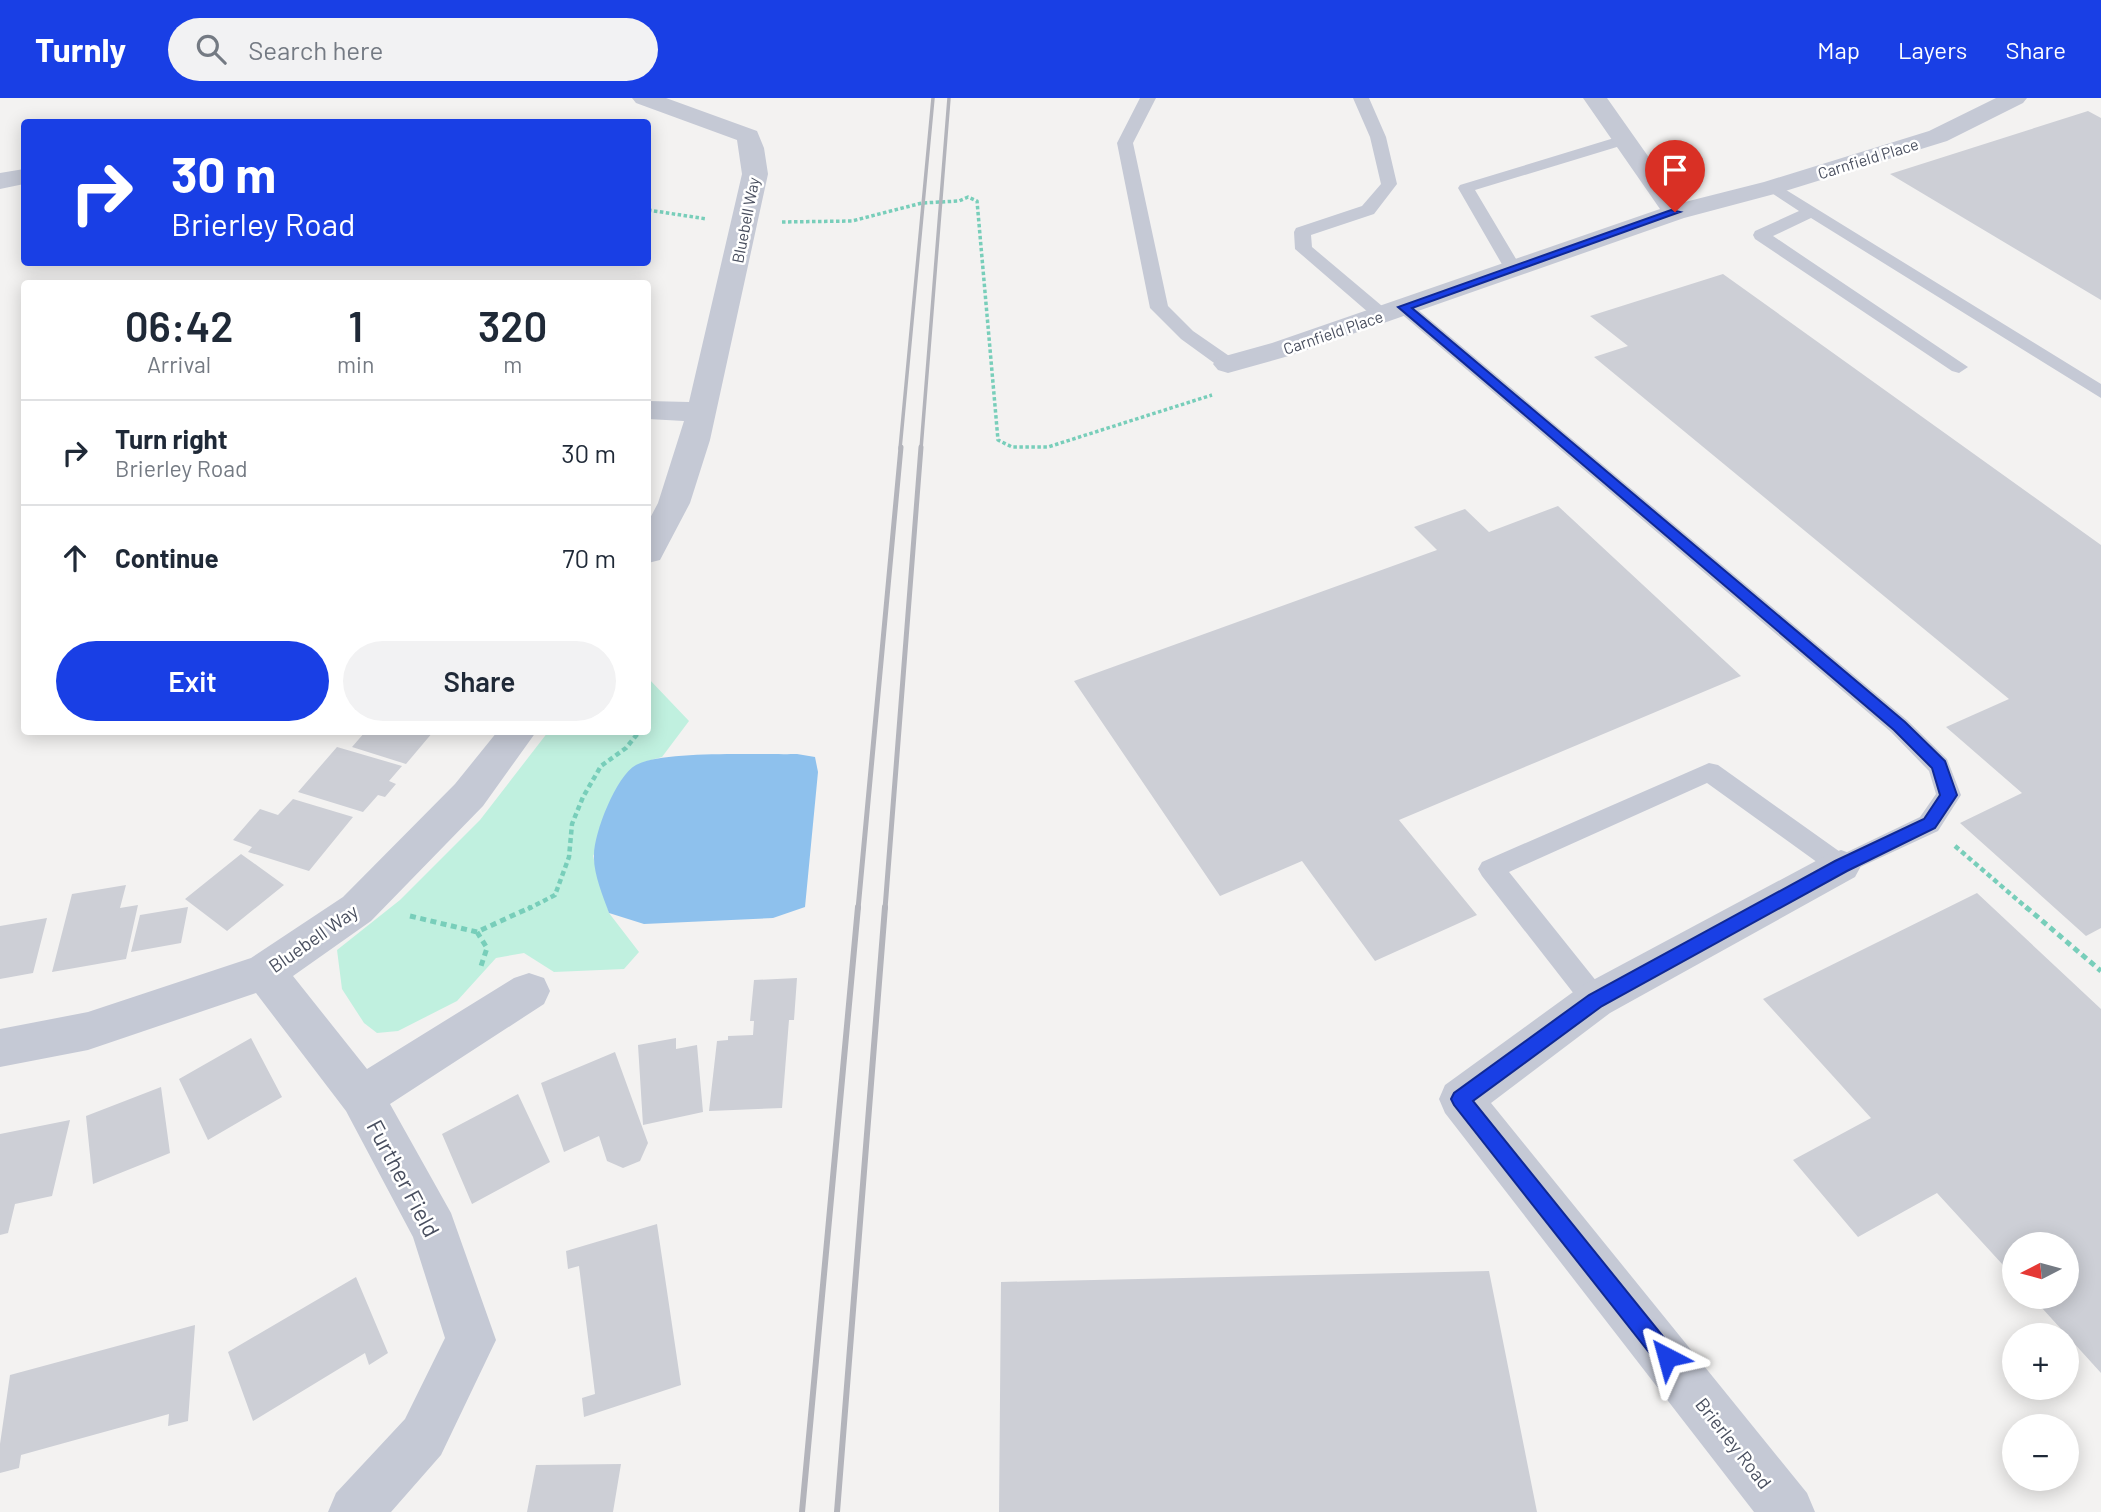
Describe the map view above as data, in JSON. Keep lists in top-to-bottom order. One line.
{"streets":{"street":["Carnfield Place","Bluebell Way","Further Field","Brierley Road"]},"crossings":[["Bluebell Way","Further Field"]],"north":"left","page":{"header":"Turnly","search":"Search here","nav":["Map","Layers","Share"],"turn":["30 m","Brierley Road"],"eta":["06:42","Arrival","1","min","320","m"],"list":[{"name":"Turn right","note":"Brierley Road","value":"30 m"},{"name":"Continue","value":"70 m"}],"buttons":["Exit","Share"],"map_buttons":["+","−"]}}
